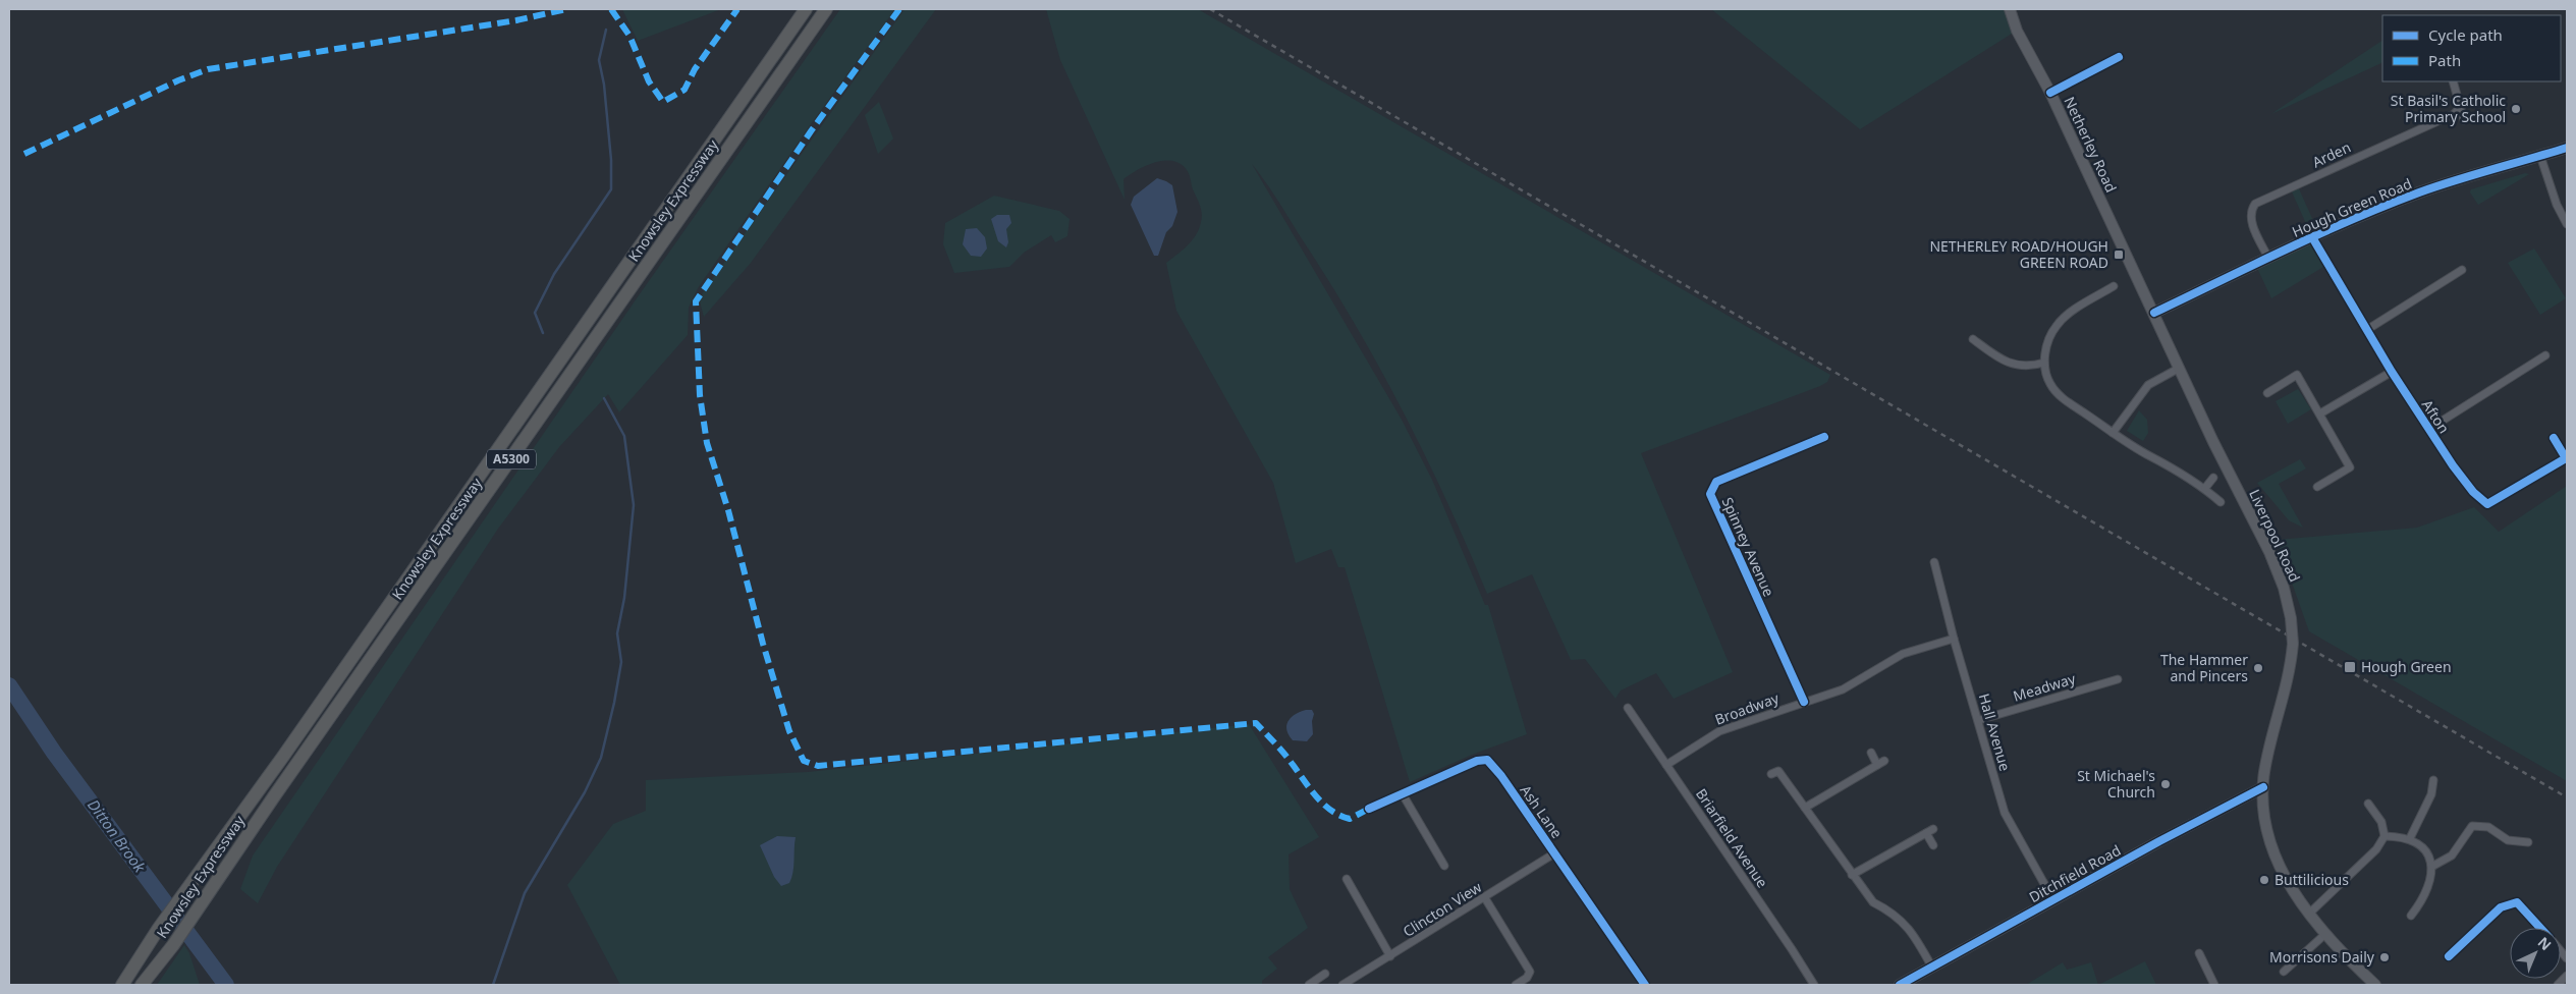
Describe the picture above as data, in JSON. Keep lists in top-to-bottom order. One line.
{"streets":{"highway":["Knowsley Expressway","A5300"],"main road":["Netherley Road","Hough Green Road","Liverpool Road","Ditchfield Road"],"street":["Arden","Afton","Spinney Avenue","Meadway","Broadway","Hall Avenue","Ash Lane","Briarfield Avenue","Clincton View"]},"crossings":[["Netherley Road","Liverpool Road"],["Arden","Hough Green Road"],["Hough Green Road","Afton"],["Hough Green Road","Liverpool Road"],["Liverpool Road","Ditchfield Road"],["Spinney Avenue","Broadway"],["Meadway","Hall Avenue"],["Broadway","Hall Avenue"],["Broadway","Briarfield Avenue"],["Hall Avenue","Ditchfield Road"],["Ash Lane","Clincton View"]],"water":["Ditton Brook"],"places":{"other":["St Basil's Catholic Primary School","The Hammer and Pincers","St Michael's Church","Buttilicious","Morrisons Daily"],"transit":["NETHERLEY ROAD/HOUGH GREEN ROAD","Hough Green"]},"legend":["Cycle path","Path"],"north":"top right"}
